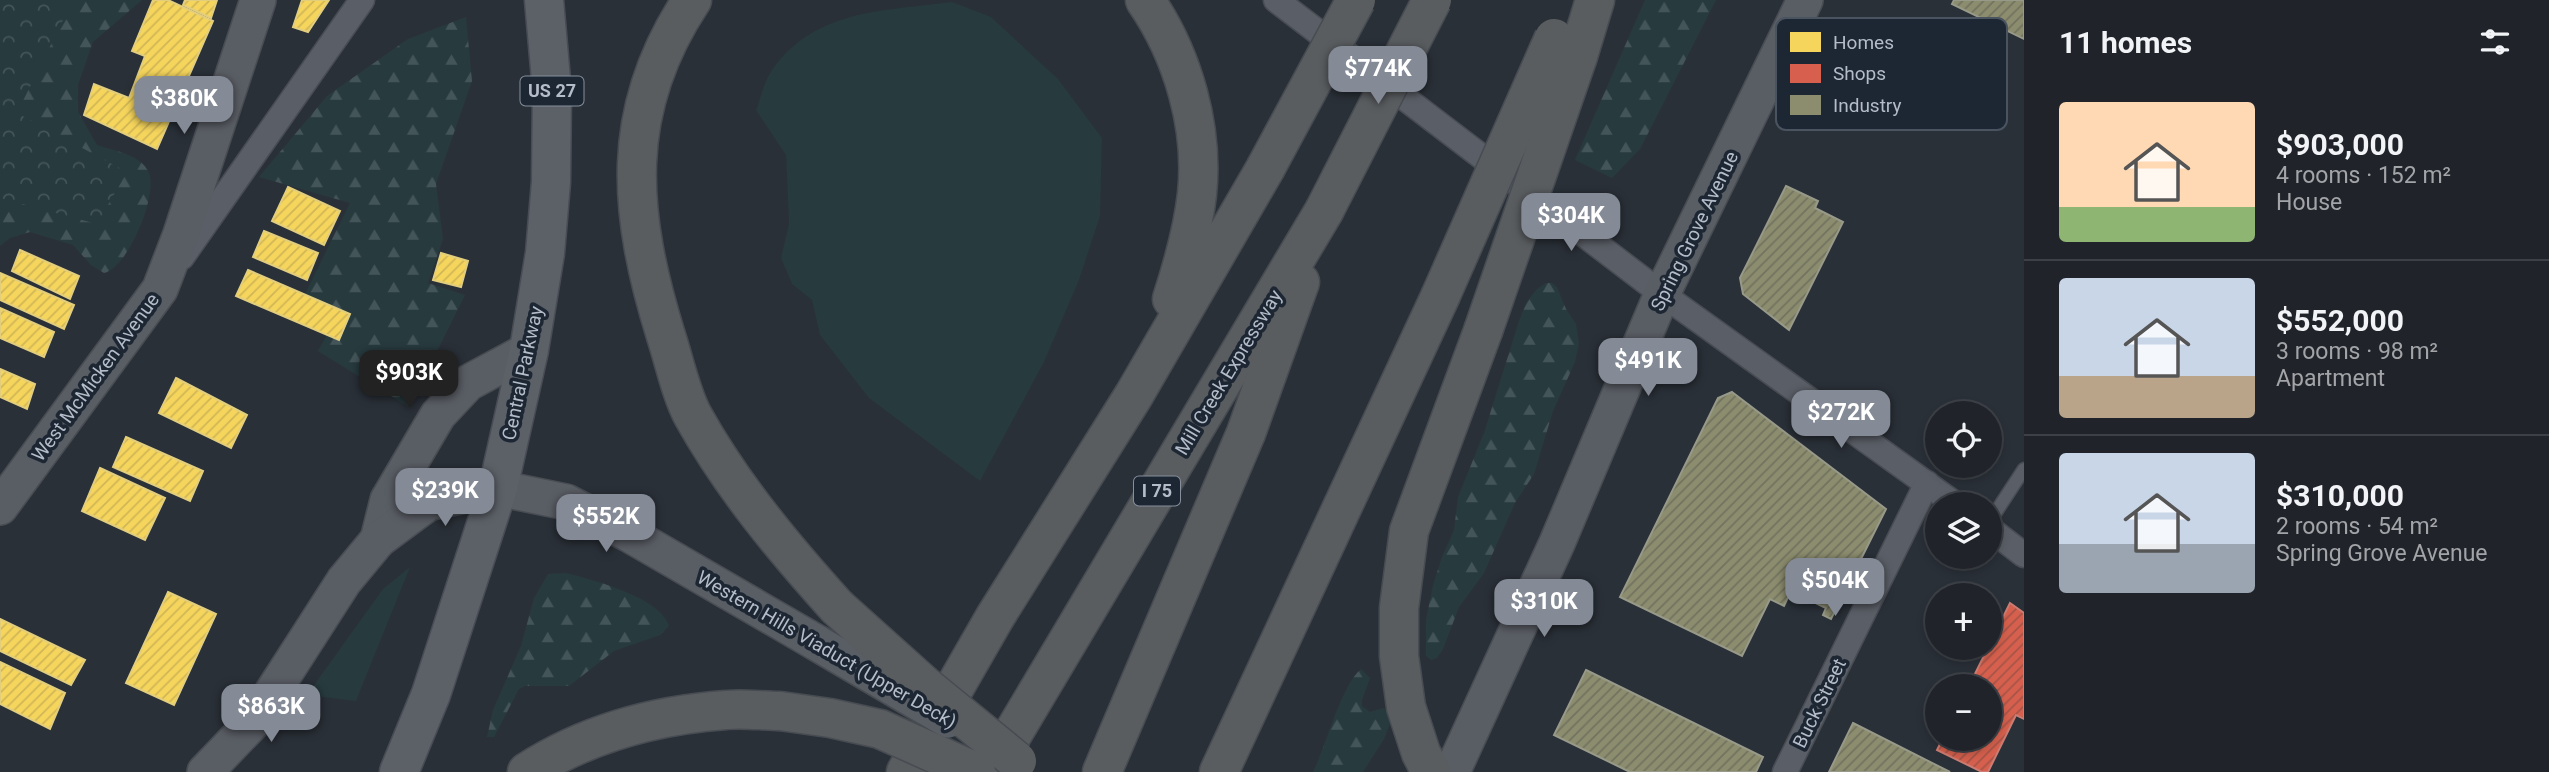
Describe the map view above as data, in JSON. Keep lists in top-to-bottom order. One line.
{"streets":{"highway":["Mill Creek Expressway","I 75"],"main road":["US 27","Spring Grove Avenue","Central Parkway","West McMicken Avenue","Western Hills Viaduct (Upper Deck)"],"street":["Buck Street"]},"crossings":[["Mill Creek Expressway","Western Hills Viaduct (Upper Deck)"],["Central Parkway","Western Hills Viaduct (Upper Deck)"]],"legend":["Homes","Shops","Industry"],"page":{"heading":"11 homes","price":["$774K","$380K","$304K","$491K","$903K","$272K","$239K","$552K","$504K","$310K","$863K"],"list":[{"name":"$903,000","note":"4 rooms · 152 m² · House"},{"name":"$552,000","note":"3 rooms · 98 m² · Apartment"},{"name":"$310,000","note":"2 rooms · 54 m² · Spring Grove Avenue"}],"map_buttons":["+","−"]}}
